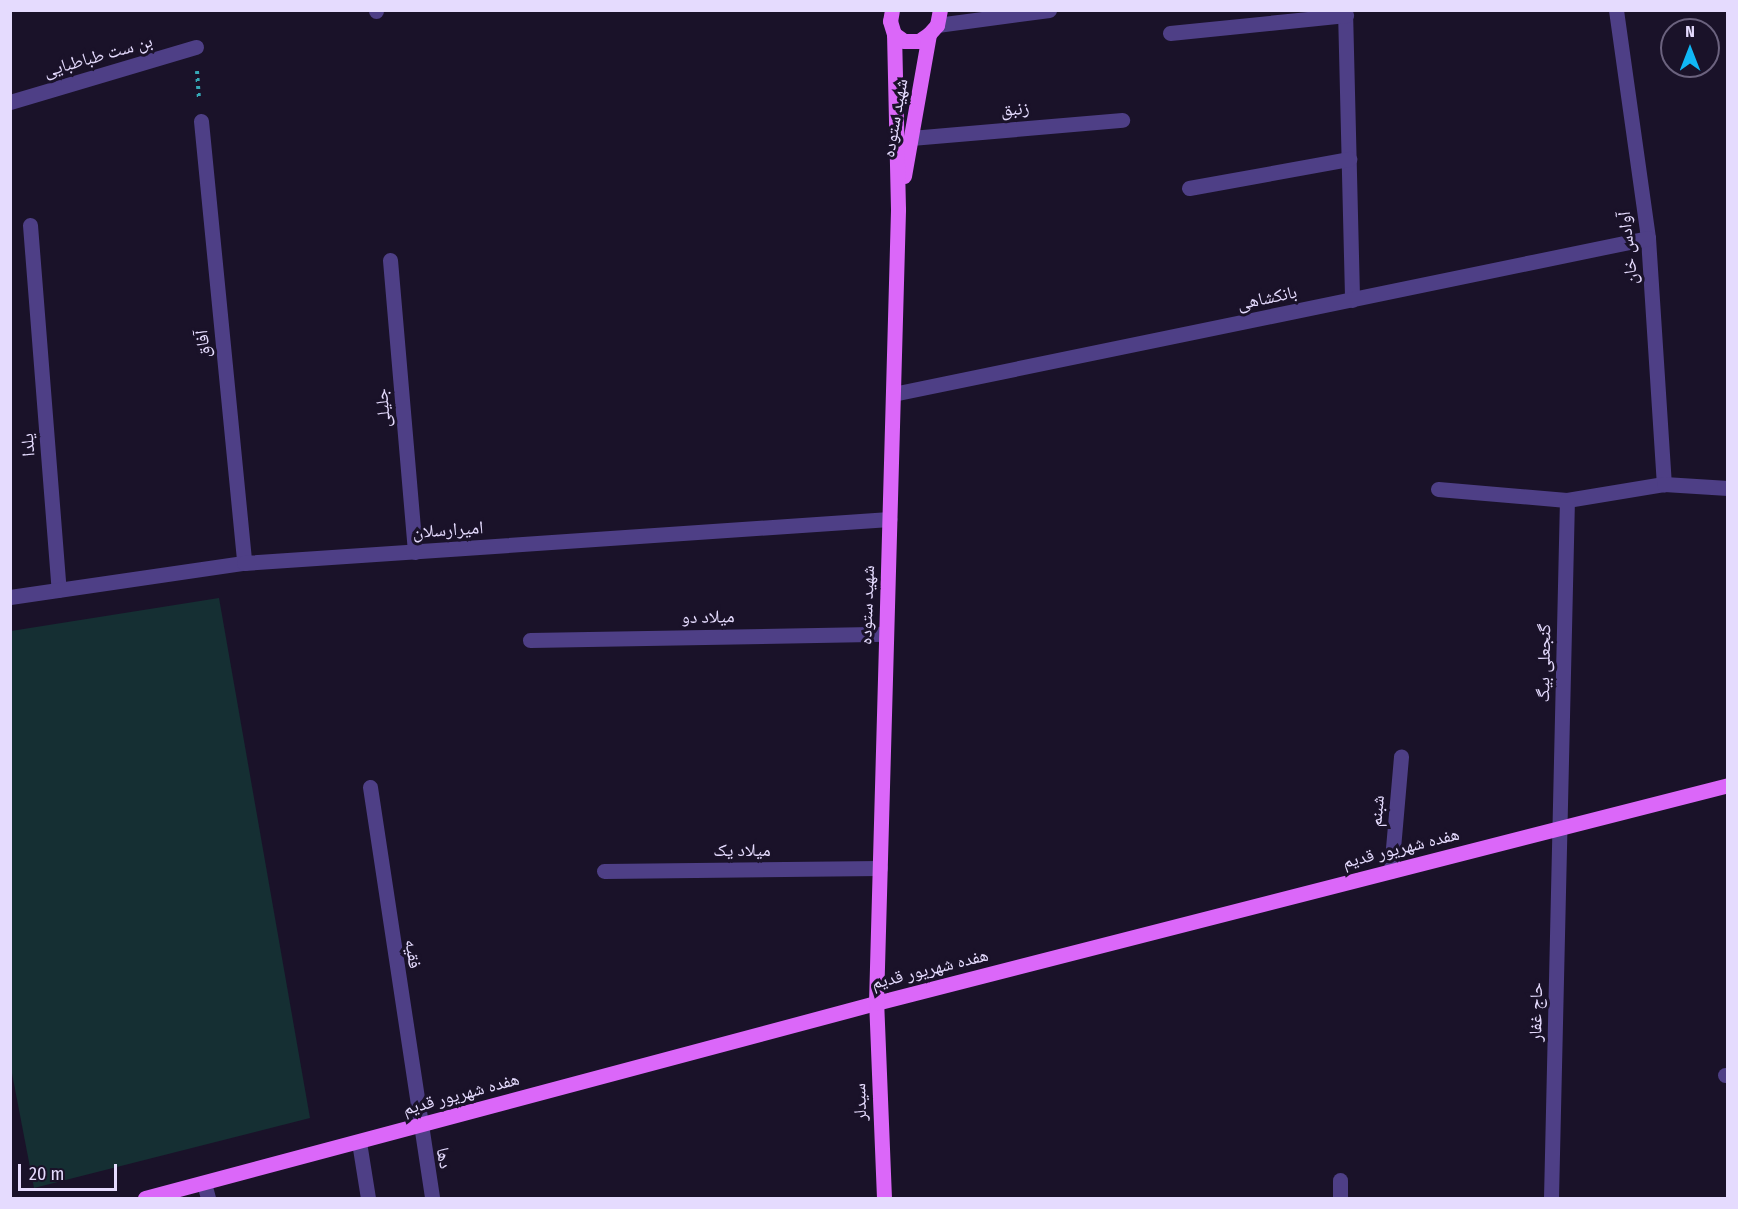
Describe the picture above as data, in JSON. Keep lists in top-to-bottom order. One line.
{"streets":{"main road":["شهید ستوده","هفده شهریور قدیم","سیدلر"],"street":["بن ست طباطبایی","زنبق","آوادس خان","بانکشاهی","آفاق","جلیلی","یلدا","امیرارسلان","میلاد دو","گنجعلی بیگ","شبنم","میلاد یک","فقیه","حاج غفار","دها"]},"crossings":[["زنبق","شهید ستوده"],["شهید ستوده","بانکشاهی"],["شهید ستوده","امیرارسلان"],["شهید ستوده","میلاد دو"],["شهید ستوده","هفده شهریور قدیم"],["شهید ستوده","میلاد یک"],["شهید ستوده","سیدلر"],["آوادس خان","بانکشاهی"],["آفاق","امیرارسلان"],["جلیلی","امیرارسلان"],["یلدا","امیرارسلان"],["گنجعلی بیگ","هفده شهریور قدیم"],["گنجعلی بیگ","حاج غفار"],["شبنم","هفده شهریور قدیم"],["هفده شهریور قدیم","فقیه"],["هفده شهریور قدیم","حاج غفار"],["هفده شهریور قدیم","سیدلر"],["هفده شهریور قدیم","دها"],["فقیه","دها"]],"scale_bar":"20 m","north":"top"}
